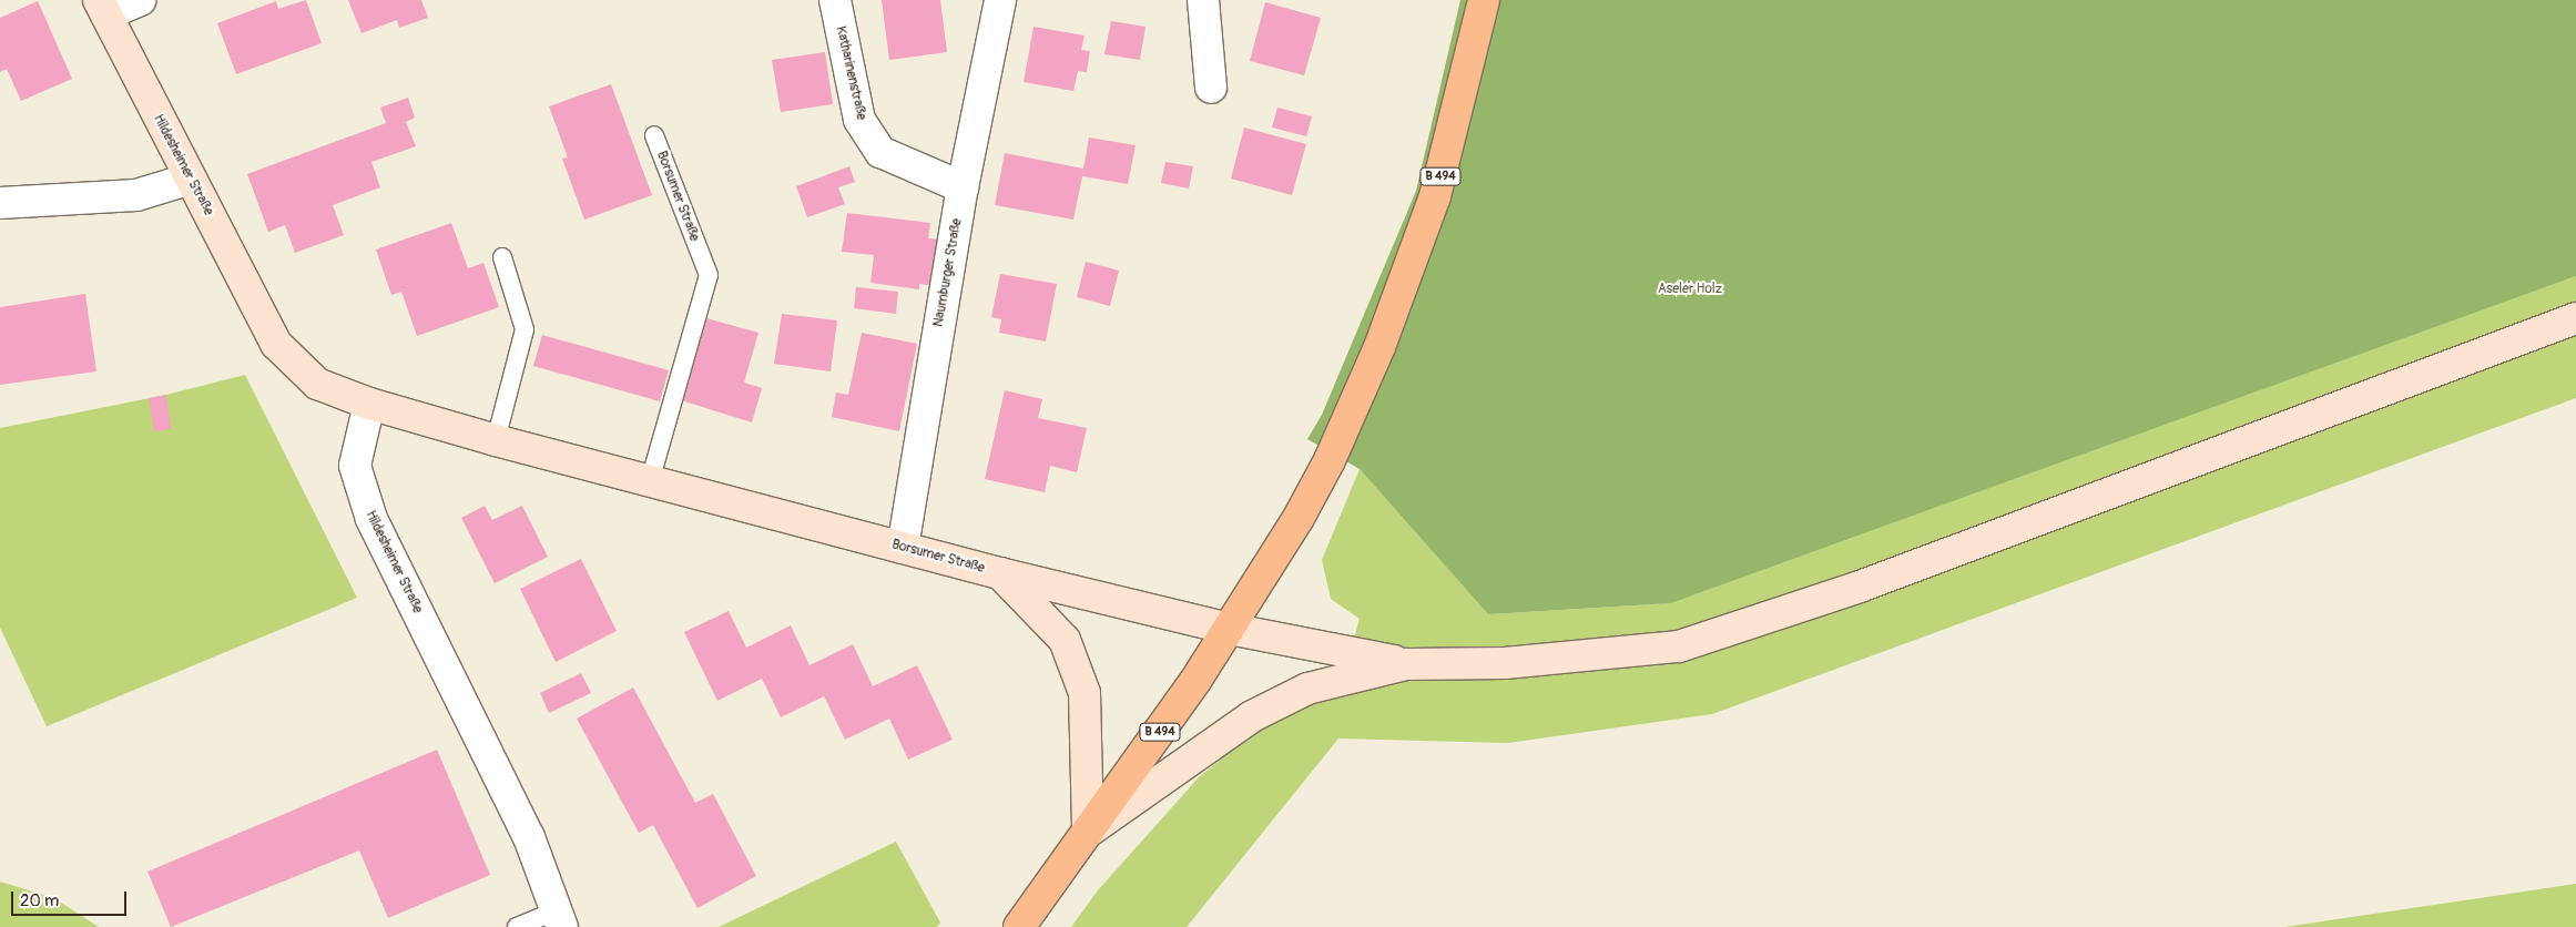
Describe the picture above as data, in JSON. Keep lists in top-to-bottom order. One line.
{"streets":{"main road":["B 494"],"street":["Katharinenstraße","Hildesheimer Straße","Borsumer Straße","Naumburger Straße"]},"crossings":[["Katharinenstraße","Naumburger Straße"],["Hildesheimer Straße","Borsumer Straße"],["B 494","Borsumer Straße"],["Borsumer Straße","Naumburger Straße"]],"parks":["Aseler Holz"],"scale_bar":"20 m"}
